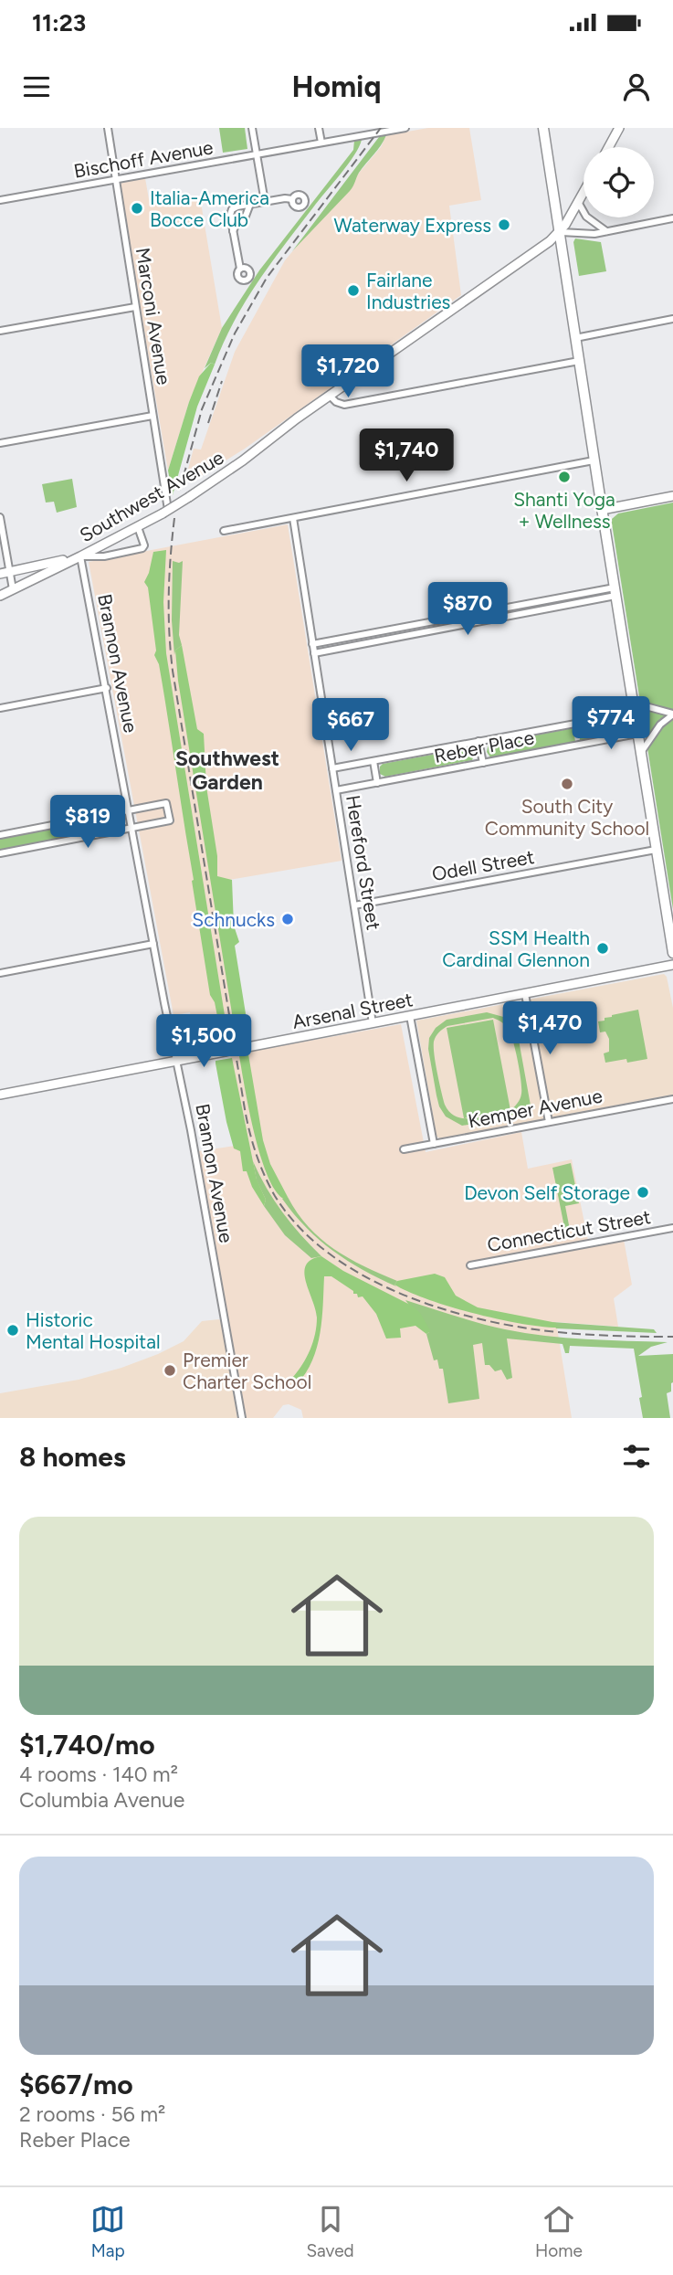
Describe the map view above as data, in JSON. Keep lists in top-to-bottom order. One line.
{"streets":{"street":["Bischoff Avenue","Marconi Avenue","Southwest Avenue","Brannon Avenue","Reber Place","Hereford Street","Odell Street","Arsenal Street","Kemper Avenue","Connecticut Street"]},"crossings":[["Bischoff Avenue","Marconi Avenue"],["Marconi Avenue","Southwest Avenue"],["Southwest Avenue","Brannon Avenue"],["Brannon Avenue","Arsenal Street"],["Reber Place","Hereford Street"],["Hereford Street","Odell Street"],["Hereford Street","Arsenal Street"]],"districts":["Southwest Garden"],"places":["Italia-America Bocce Club","Waterway Express","Fairlane Industries","Shanti Yoga + Wellness","South City Community School","Schnucks","SSM Health Cardinal Glennon","Devon Self Storage","Historic Mental Hospital","Premier Charter School"],"page":{"status":"11:23","header":"Homiq","price":["$1,720","$1,740","$870","$774","$667","$819","$1,470","$1,500"],"heading":"8 homes","list":[{"name":"$1,740/mo","note":"4 rooms · 140 m² · Columbia Avenue"},{"name":"$667/mo","note":"2 rooms · 56 m² · Reber Place"}],"tabs":["Map","Saved","Home"]}}
